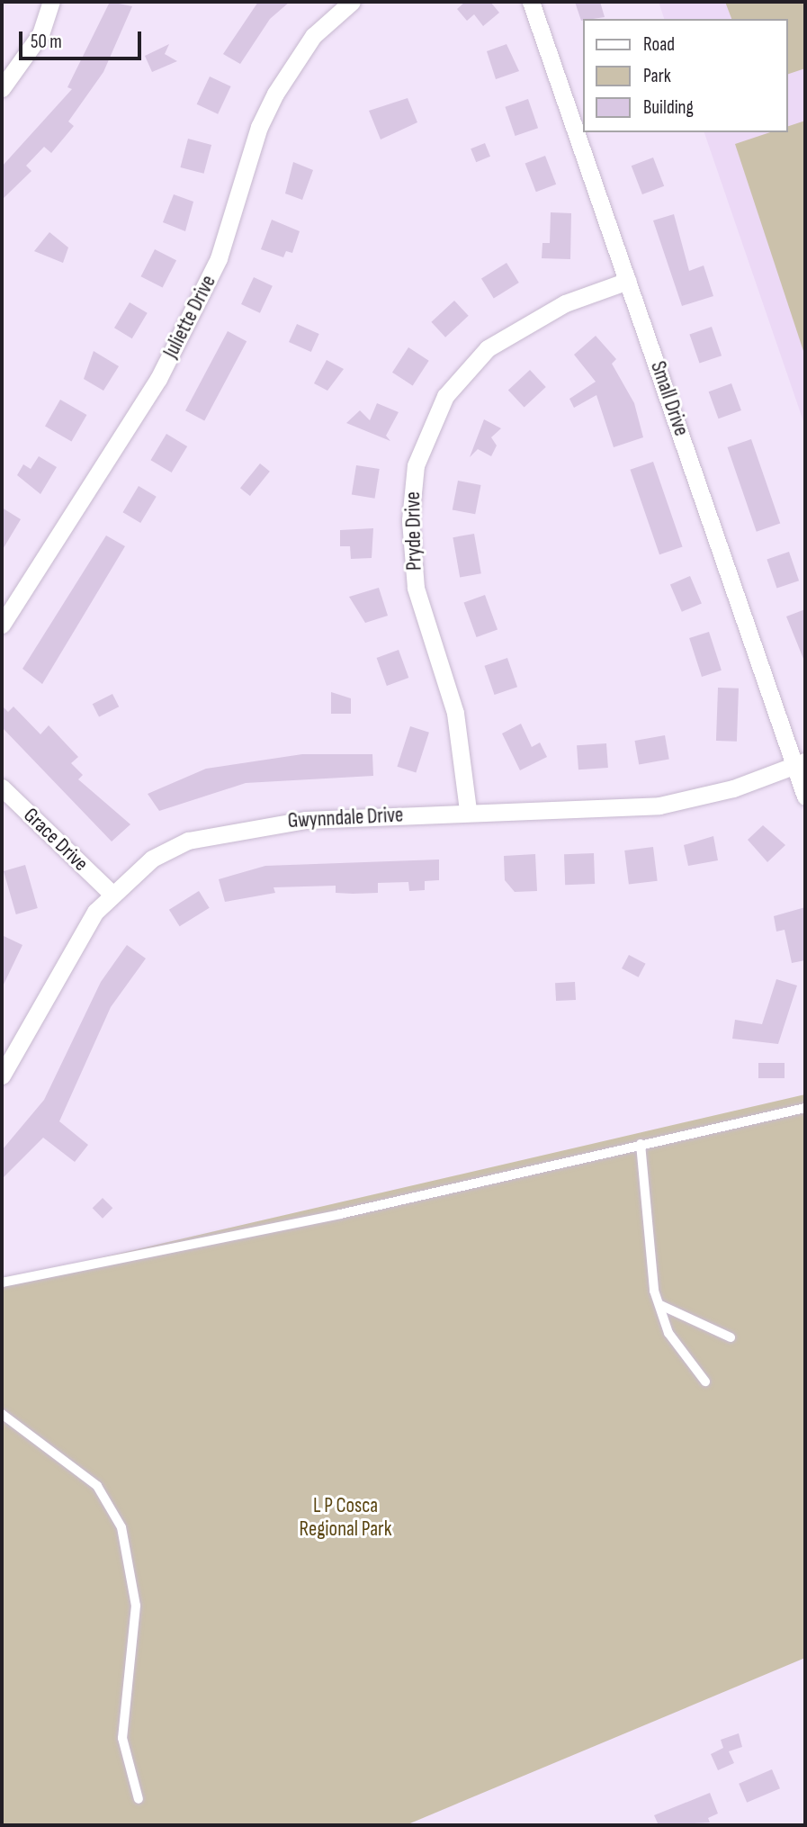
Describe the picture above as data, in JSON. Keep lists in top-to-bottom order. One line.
{"streets":{"street":["Juliette Drive","Small Drive","Pryde Drive","Gwynndale Drive","Grace Drive"]},"crossings":[["Small Drive","Pryde Drive"],["Small Drive","Gwynndale Drive"],["Pryde Drive","Gwynndale Drive"],["Gwynndale Drive","Grace Drive"]],"parks":["L P Cosca Regional Park"],"legend":["Road","Park","Building"],"scale_bar":"50 m"}
